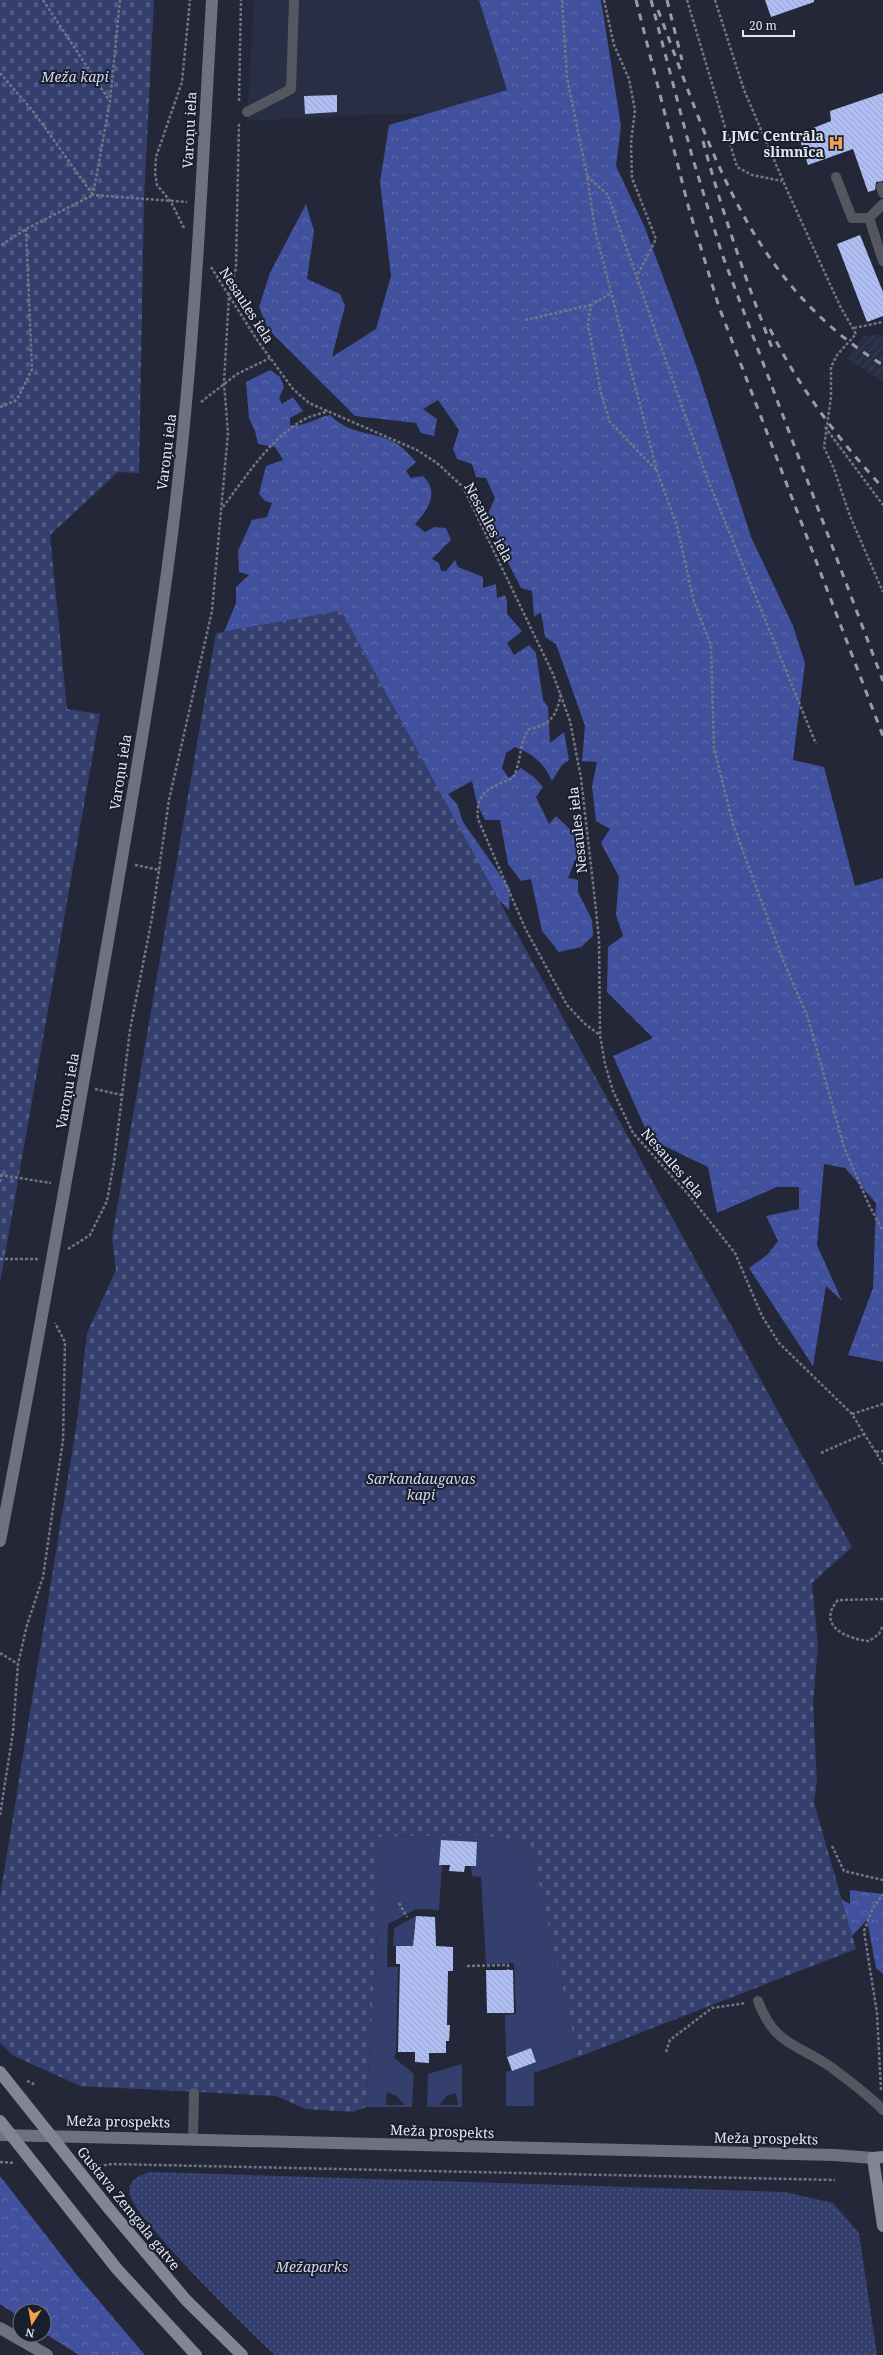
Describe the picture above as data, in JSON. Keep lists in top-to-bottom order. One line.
{"streets":{"main road":["Gustava Zemgala gatve"],"street":["Varoņu iela","Meža prospekts"],"path":["Nesaules iela"]},"crossings":[["Varoņu iela","Nesaules iela"]],"parks":["Meža kapi","Sarkandaugavas kapi","Mežaparks"],"places":{"hospital":["LJMC Centrāla slimnīca"]},"scale_bar":"20 m","north":"bottom"}
